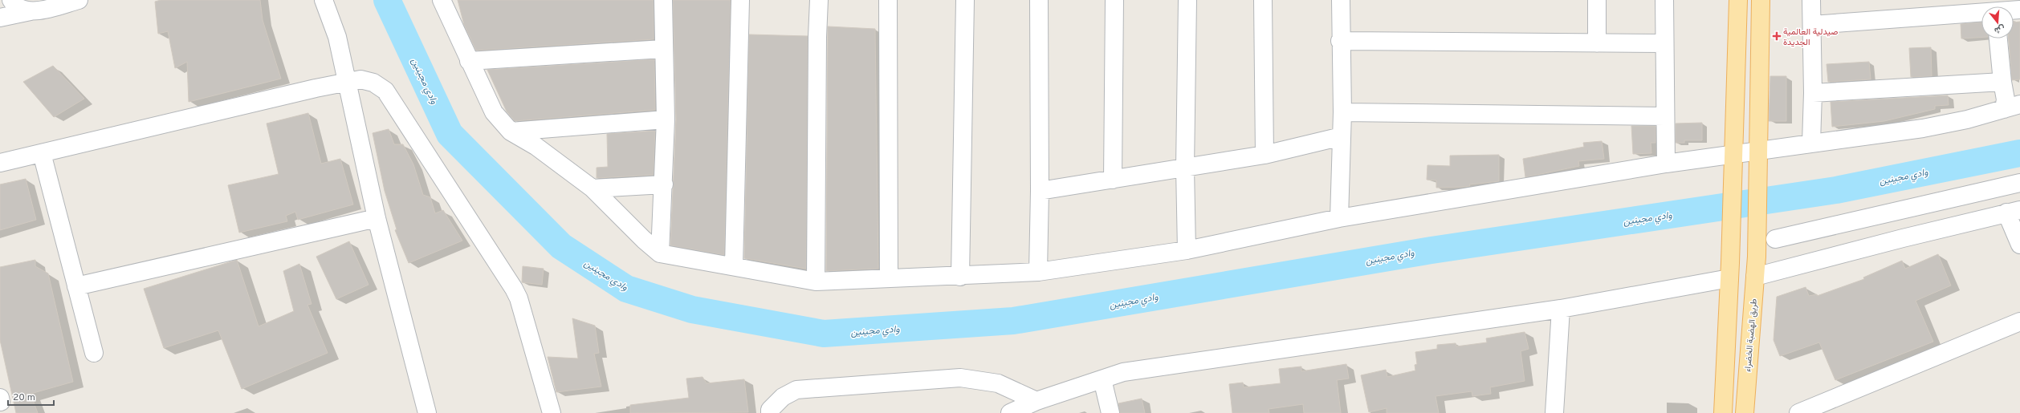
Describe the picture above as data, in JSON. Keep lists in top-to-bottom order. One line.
{"streets":{"main road":["طريق الهضبة الخضراء"]},"water":["وادي مجينين"],"places":{"health":["صيدلية العالمية الجديدة"]},"scale_bar":"20 m","north":"bottom"}
